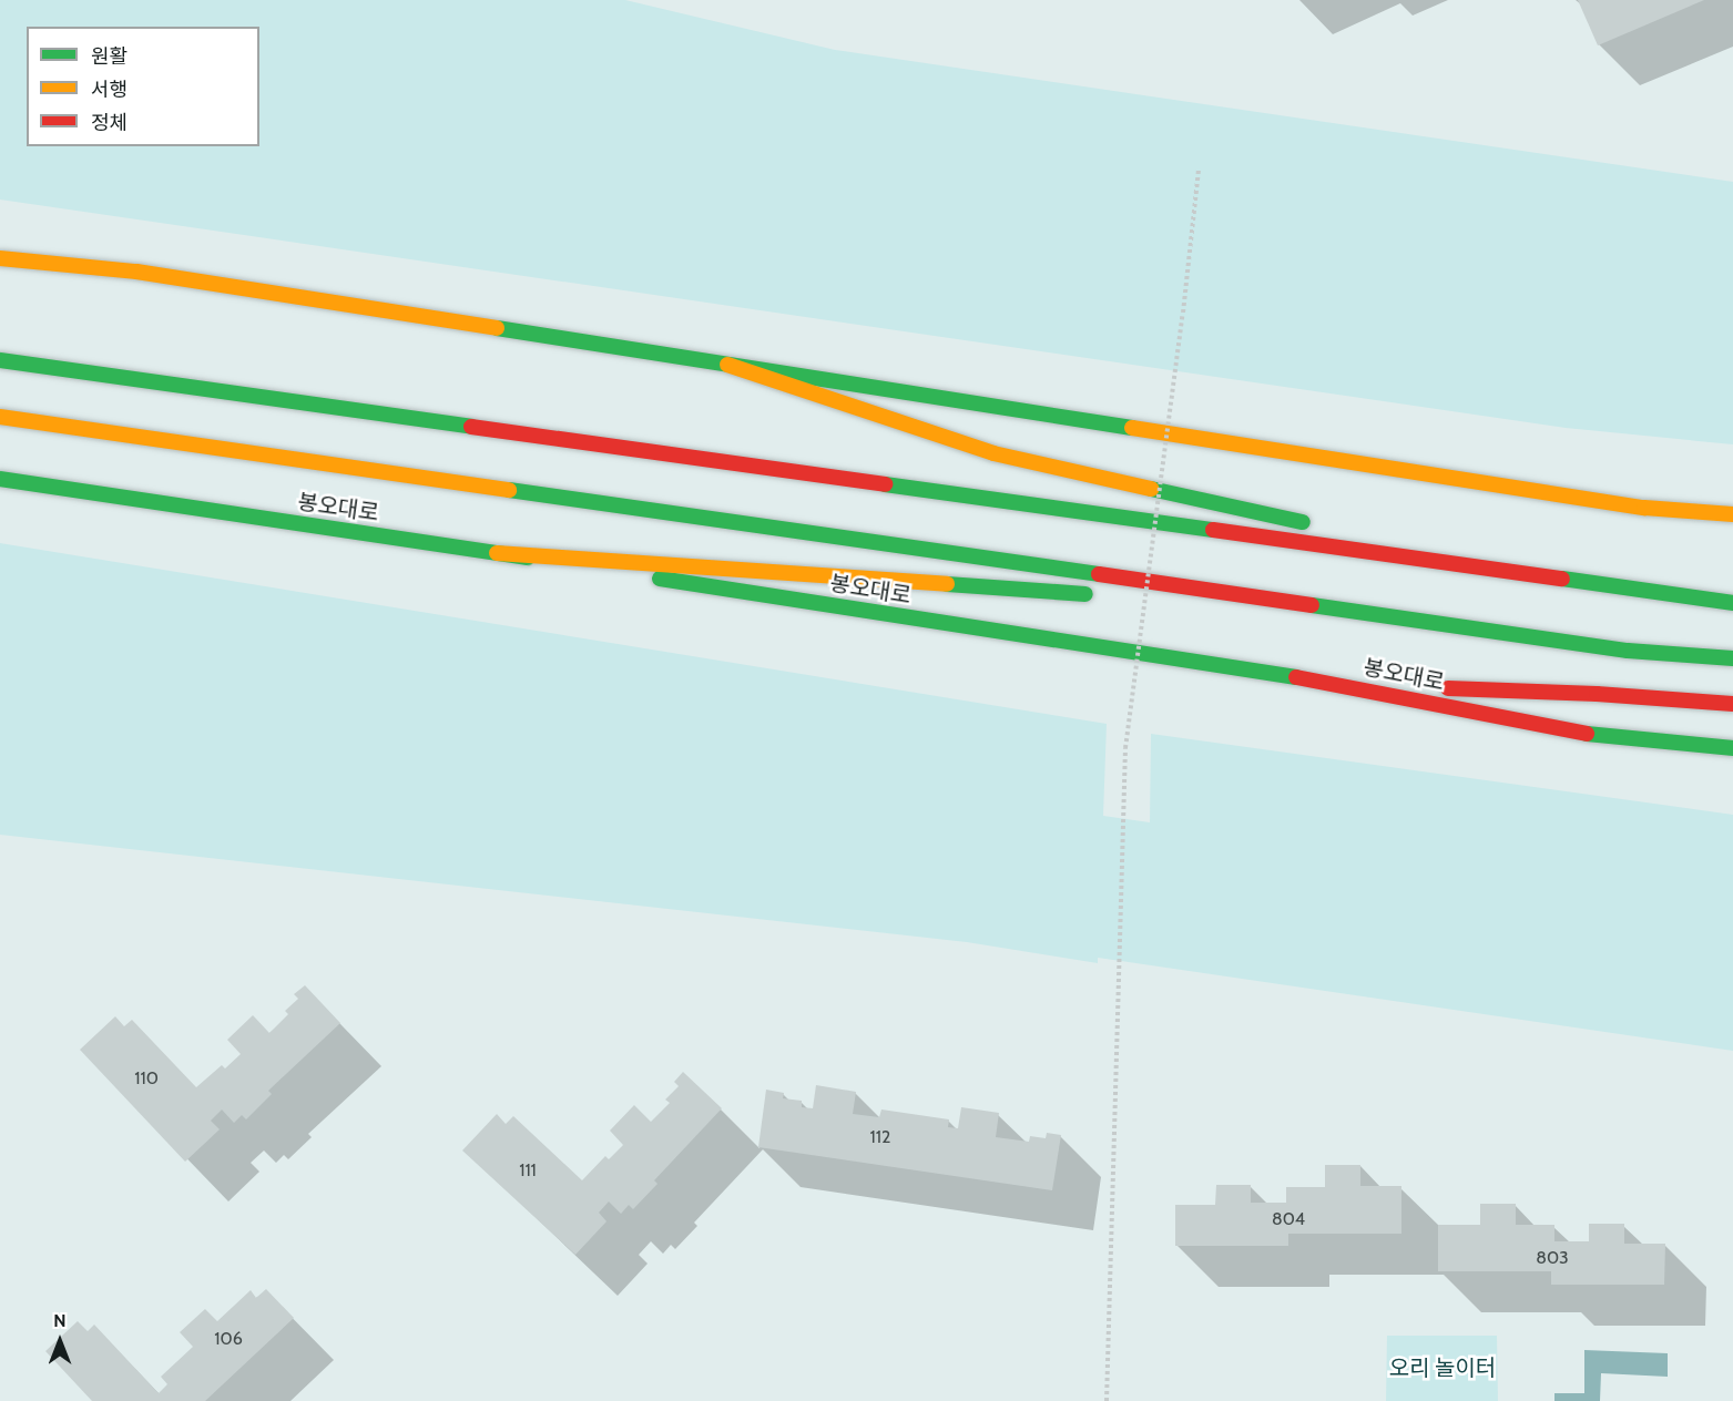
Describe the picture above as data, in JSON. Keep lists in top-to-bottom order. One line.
{"streets":{"main road":["봉오대로"]},"parks":["오리 놀이터"],"house_numbers":["110","112","111","804","803","106"],"legend":["원활","서행","정체"],"north":"top"}
